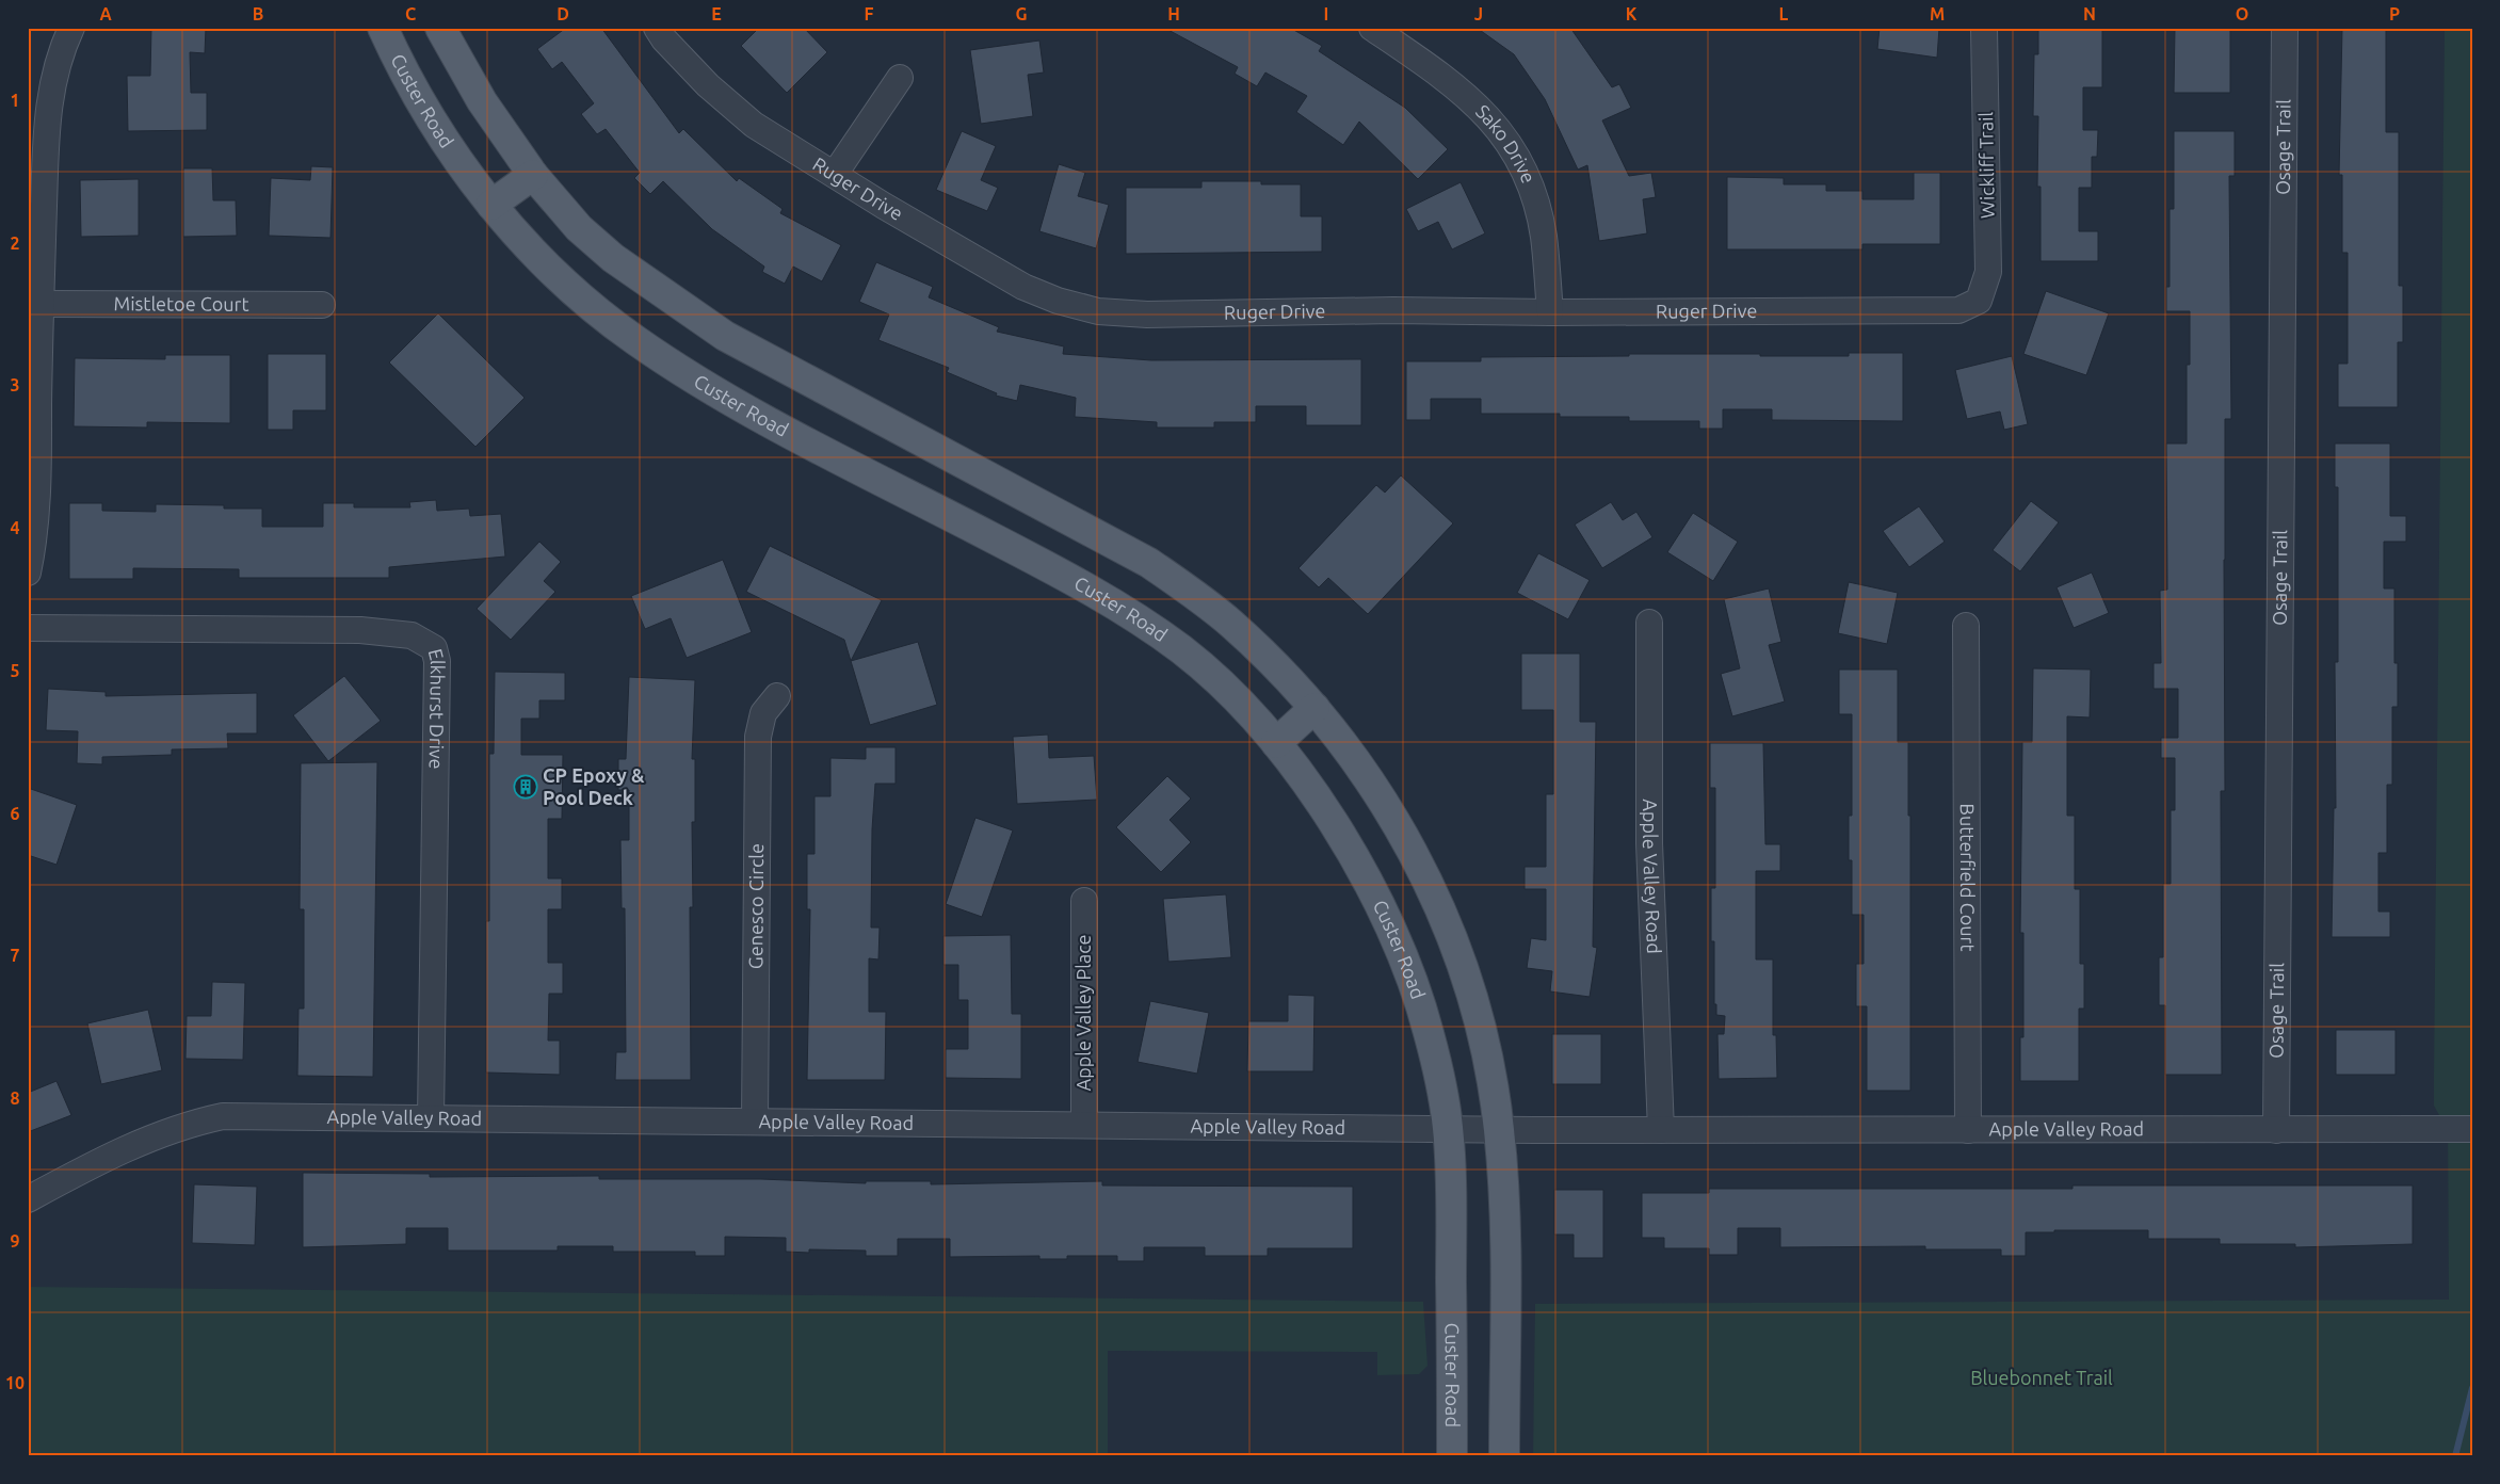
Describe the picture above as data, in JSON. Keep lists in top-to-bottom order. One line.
{"streets":{"main road":["Custer Road"],"street":["Sako Drive","Osage Trail","Wickliff Trail","Ruger Drive","Mistletoe Court","Elkhurst Drive","Apple Valley Road","Butterfield Court","Genesco Circle","Apple Valley Place"]},"crossings":[["Custer Road","Apple Valley Road"],["Sako Drive","Ruger Drive"],["Osage Trail","Apple Valley Road"],["Wickliff Trail","Ruger Drive"],["Elkhurst Drive","Apple Valley Road"],["Apple Valley Road","Butterfield Court"],["Apple Valley Road","Genesco Circle"],["Apple Valley Road","Apple Valley Place"]],"parks":["Bluebonnet Trail"],"places":{"building":["CP Epoxy & Pool Deck"]},"grid":{"columns":["A","B","C","D","E","F","G","H","I","J","K","L","M","N","O","P"],"rows":["1","2","3","4","5","6","7","8","9","10"]}}
